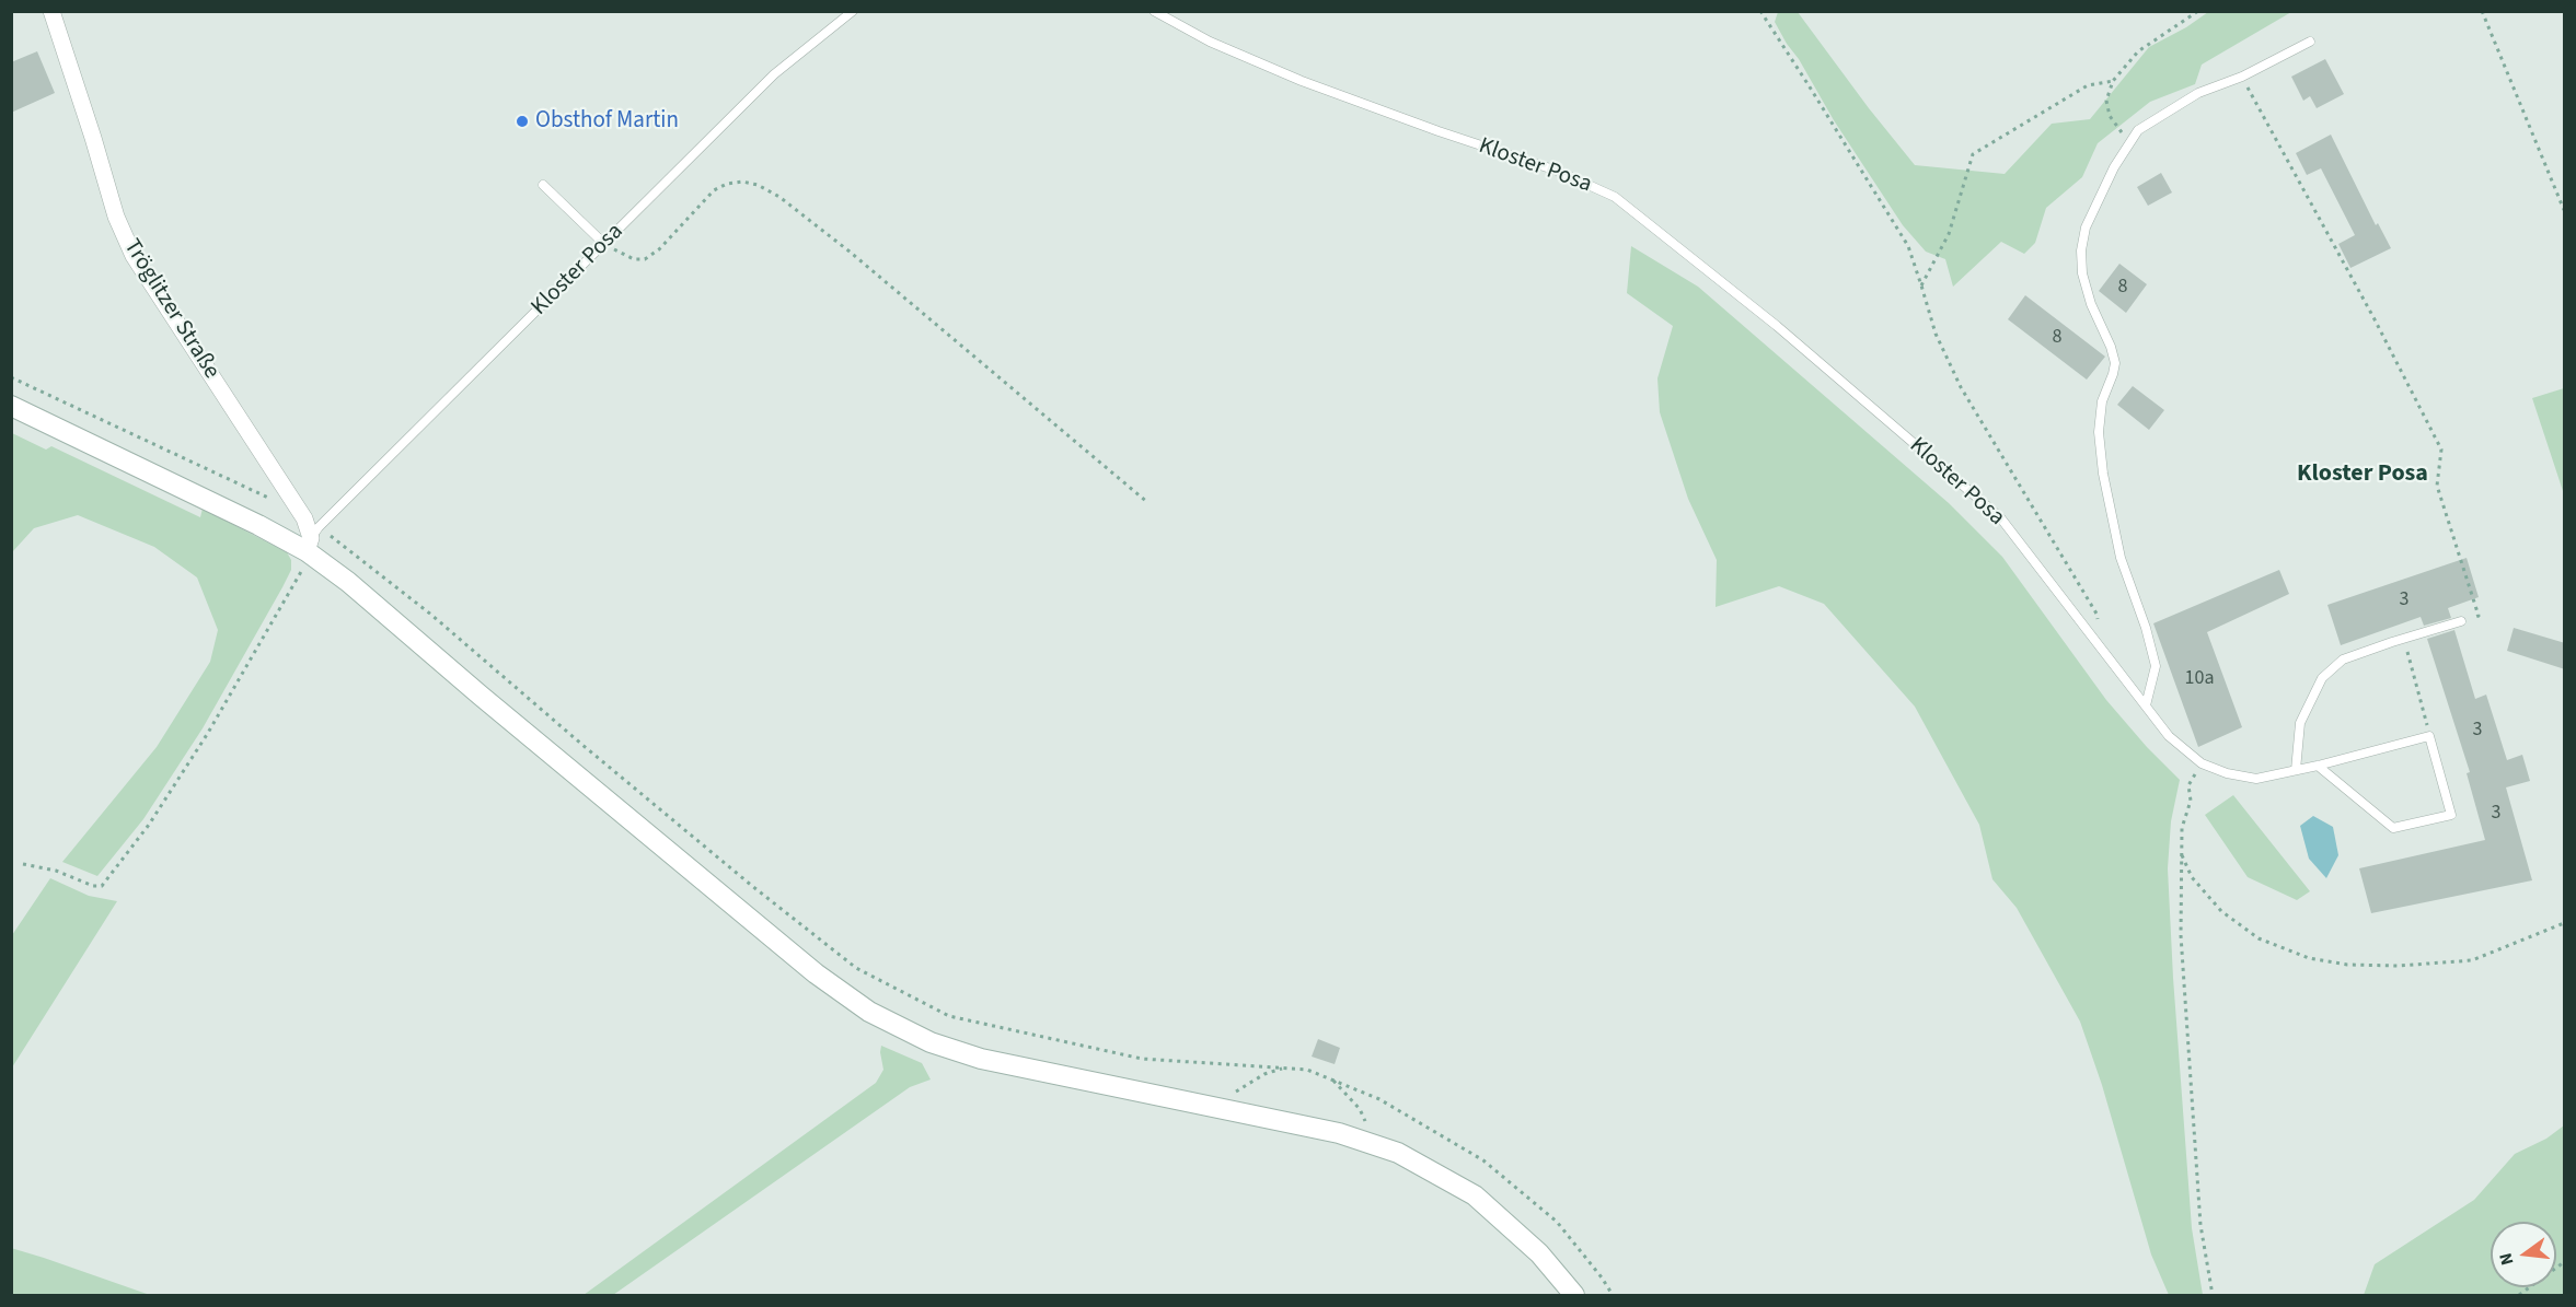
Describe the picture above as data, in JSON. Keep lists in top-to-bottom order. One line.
{"streets":{"street":["Tröglitzer Straße"],"lane":["Kloster Posa"]},"crossings":[["Kloster Posa","Tröglitzer Straße"]],"districts":["Kloster Posa"],"places":["Obsthof Martin"],"house_numbers":["8","8","3","10a","3","3"],"north":"left"}
